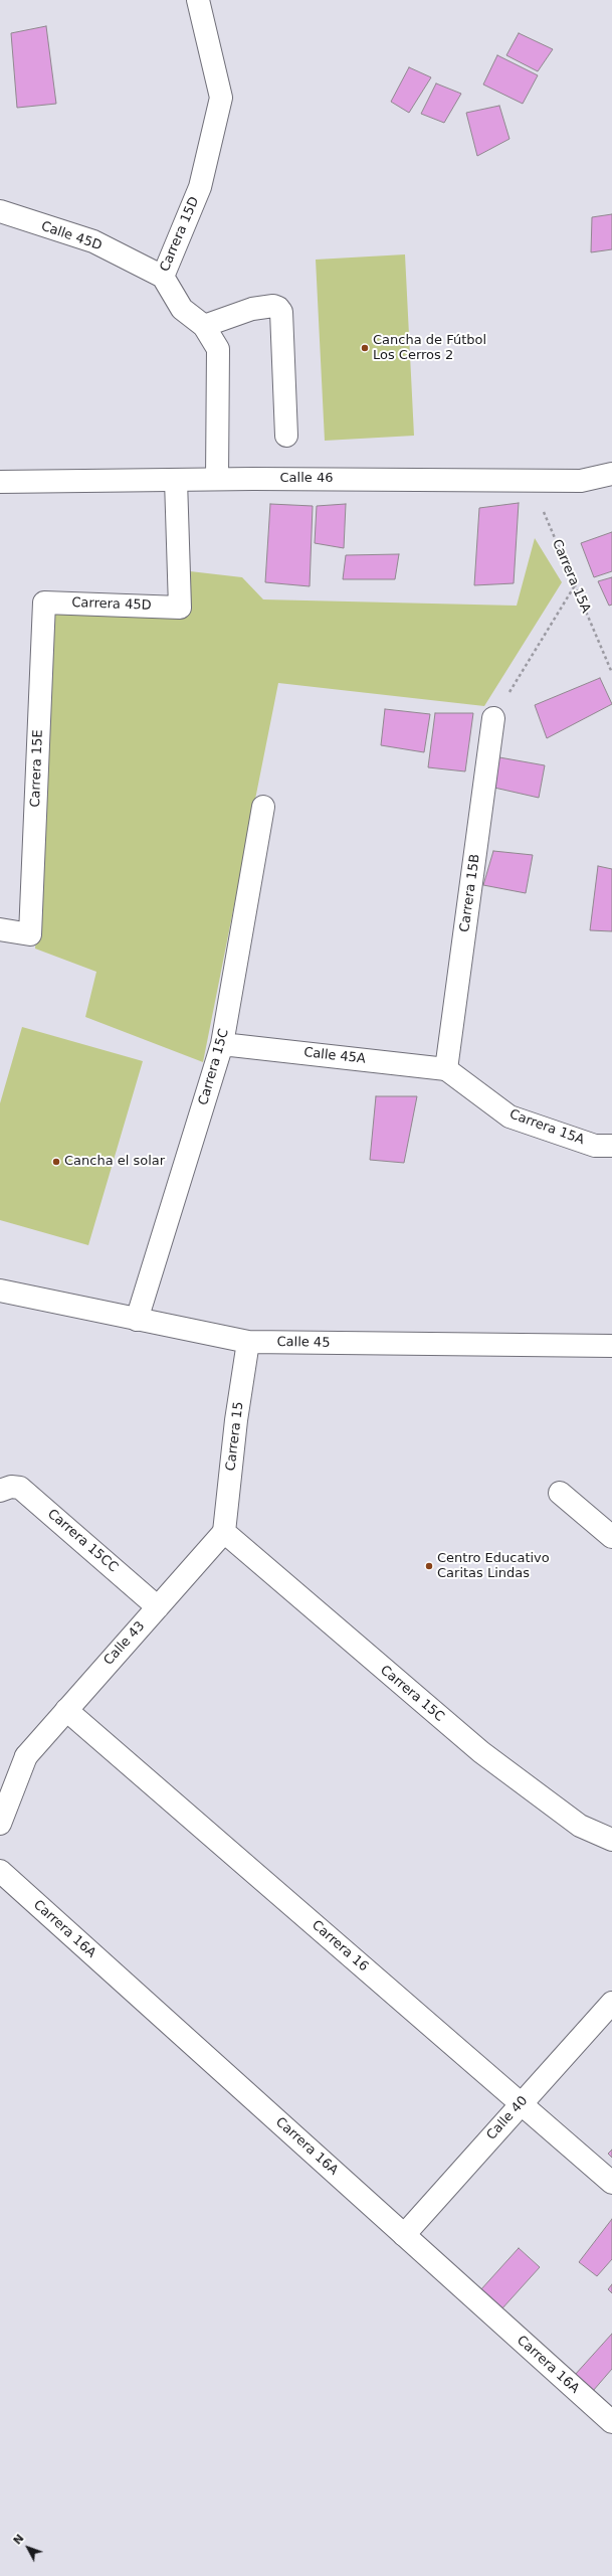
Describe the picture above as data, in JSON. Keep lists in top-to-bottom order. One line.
{"streets":{"street":["Carrera 15D","Calle 45D","Calle 46","Carrera 15A","Carrera 45D","Carrera 15E","Carrera 15B","Calle 45A","Carrera 15C","Calle 45","Carrera 15","Carrera 15CC","Calle 43","Carrera 16A","Carrera 16","Calle 40"]},"crossings":[["Carrera 15D","Calle 45D"],["Carrera 15D","Calle 46"],["Calle 46","Carrera 15A"],["Calle 46","Carrera 45D"],["Carrera 15A","Carrera 15B"],["Carrera 15A","Calle 45A"],["Carrera 45D","Carrera 15E"],["Carrera 15B","Calle 45A"],["Calle 45A","Carrera 15C"],["Carrera 15C","Calle 45"],["Carrera 15C","Carrera 15"],["Carrera 15C","Calle 43"],["Calle 45","Carrera 15"],["Carrera 15","Calle 43"],["Carrera 15CC","Calle 43"],["Calle 43","Carrera 16"],["Carrera 16A","Calle 40"],["Carrera 16","Calle 40"]],"places":["Cancha de Fútbol Los Cerros 2","Cancha el solar","Centro Educativo Caritas Lindas"],"north":"top left"}
